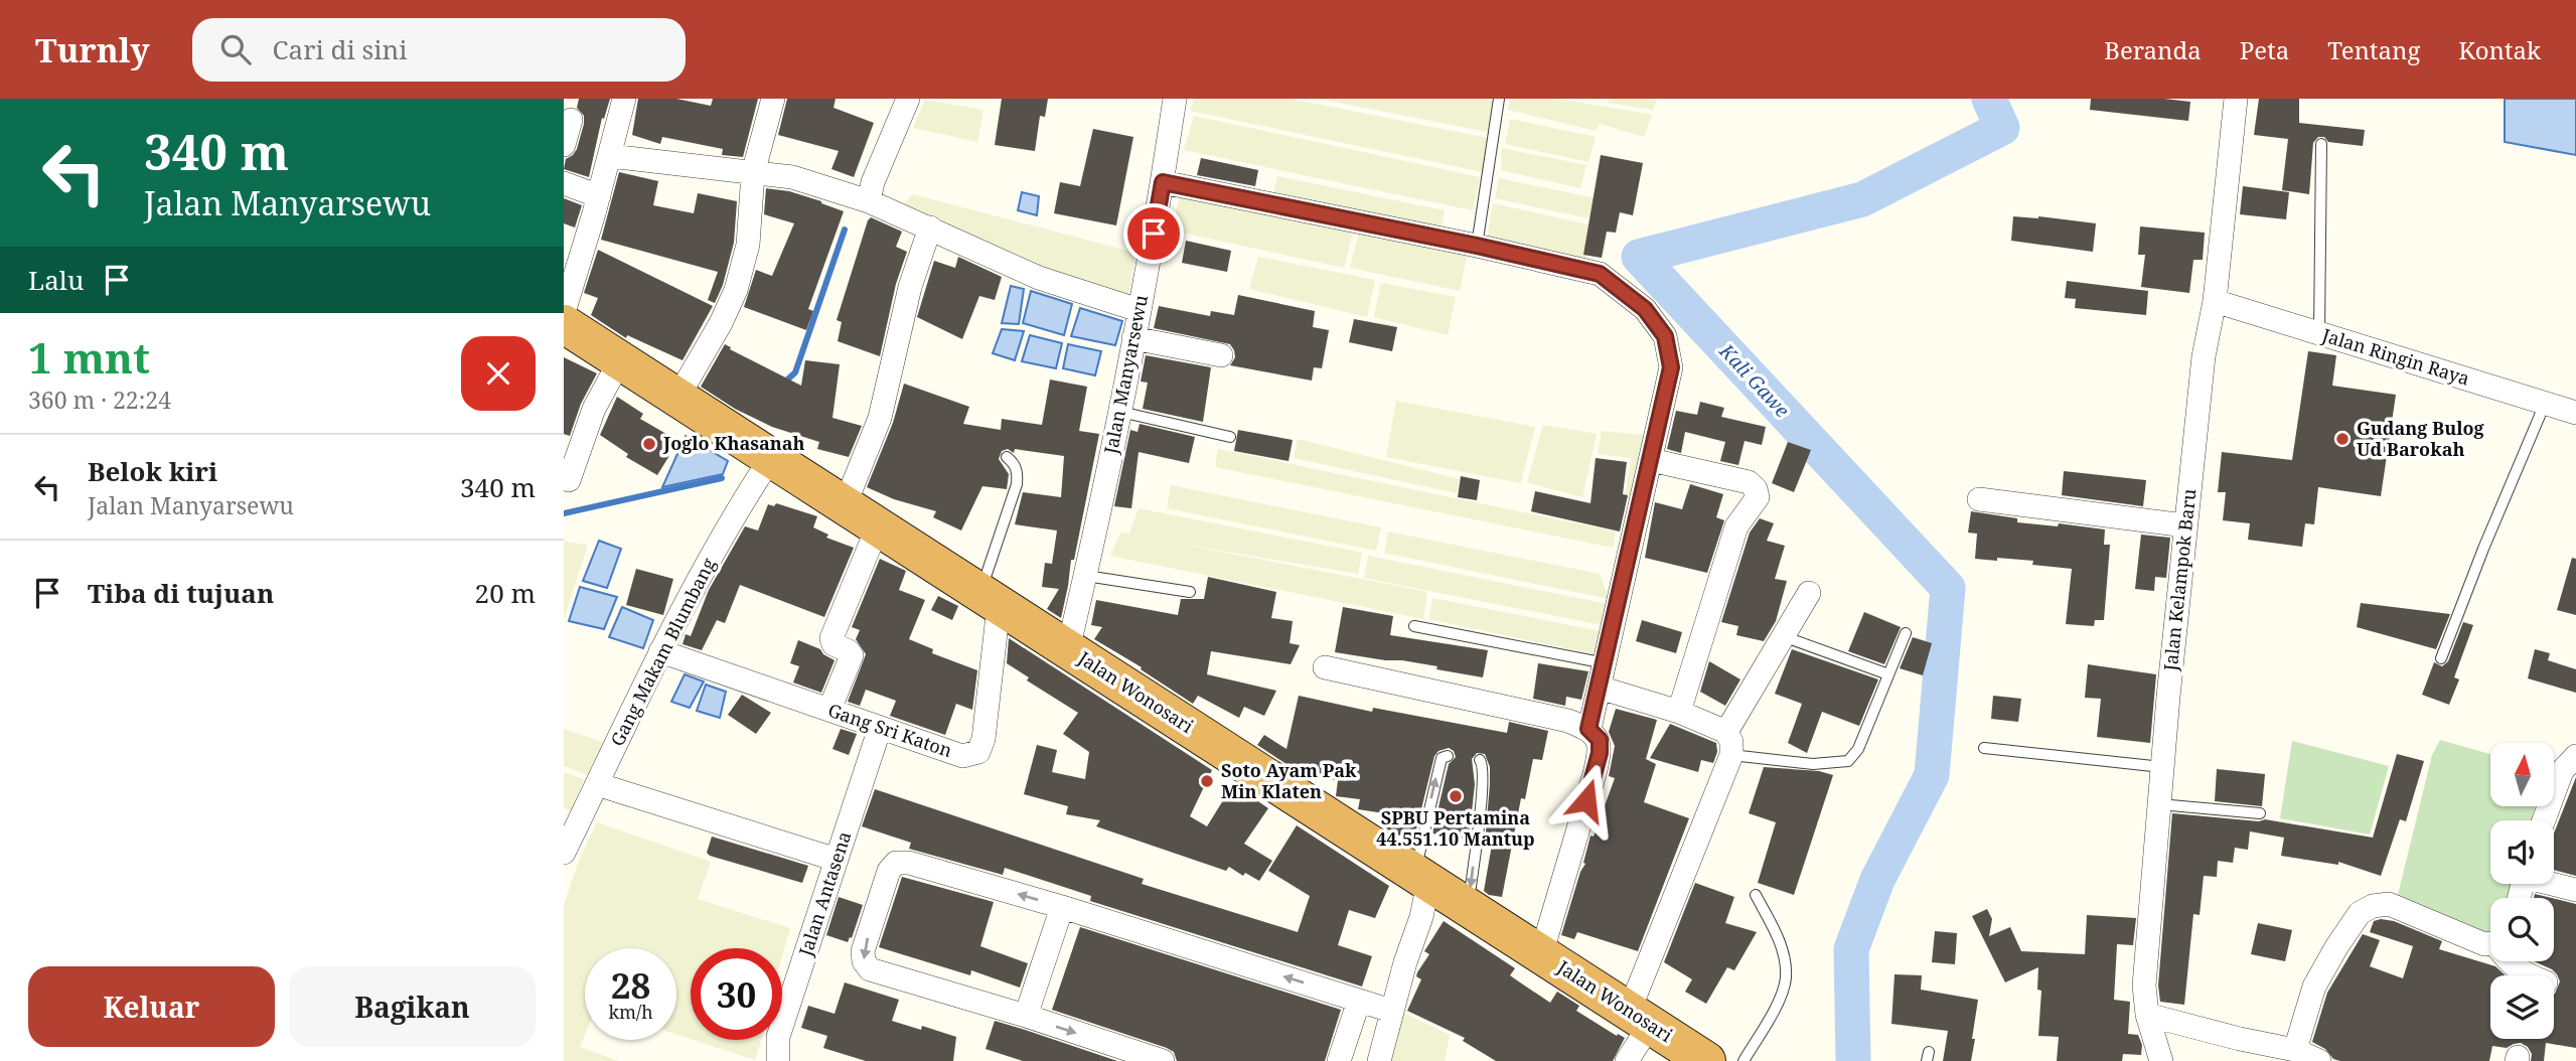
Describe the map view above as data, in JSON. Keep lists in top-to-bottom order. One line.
{"streets":{"highway":["Jalan Wonosari"],"street":["Jalan Ringin Raya","Jalan Manyarsewu","Jalan Kelampok Baru","Gang Makam Blumbang","Gang Sri Katon","Jalan Antasena"]},"crossings":[["Jalan Ringin Raya","Jalan Kelampok Baru"],["Jalan Manyarsewu","Jalan Wonosari"],["Gang Makam Blumbang","Jalan Wonosari"],["Gang Makam Blumbang","Gang Sri Katon"],["Jalan Wonosari","Gang Sri Katon"],["Gang Sri Katon","Jalan Antasena"]],"water":["Kali Gawe"],"places":["Gudang Bulog Ud Barokah","Joglo Khasanah","Soto Ayam Pak Min Klaten","SPBU Pertamina 44.551.10 Mantup"],"north":"top","page":{"header":"Turnly","search":"Cari di sini","nav":["Beranda","Peta","Tentang","Kontak"],"turn":["340 m","Jalan Manyarsewu"],"then":"Lalu","heading":["1 mnt","360 m · 22:24"],"list":[{"name":"Belok kiri","note":"Jalan Manyarsewu","value":"340 m"},{"name":"Tiba di tujuan","value":"20 m"}],"speed":"28 km/h","limit":"30","buttons":["Keluar","Bagikan"]}}
